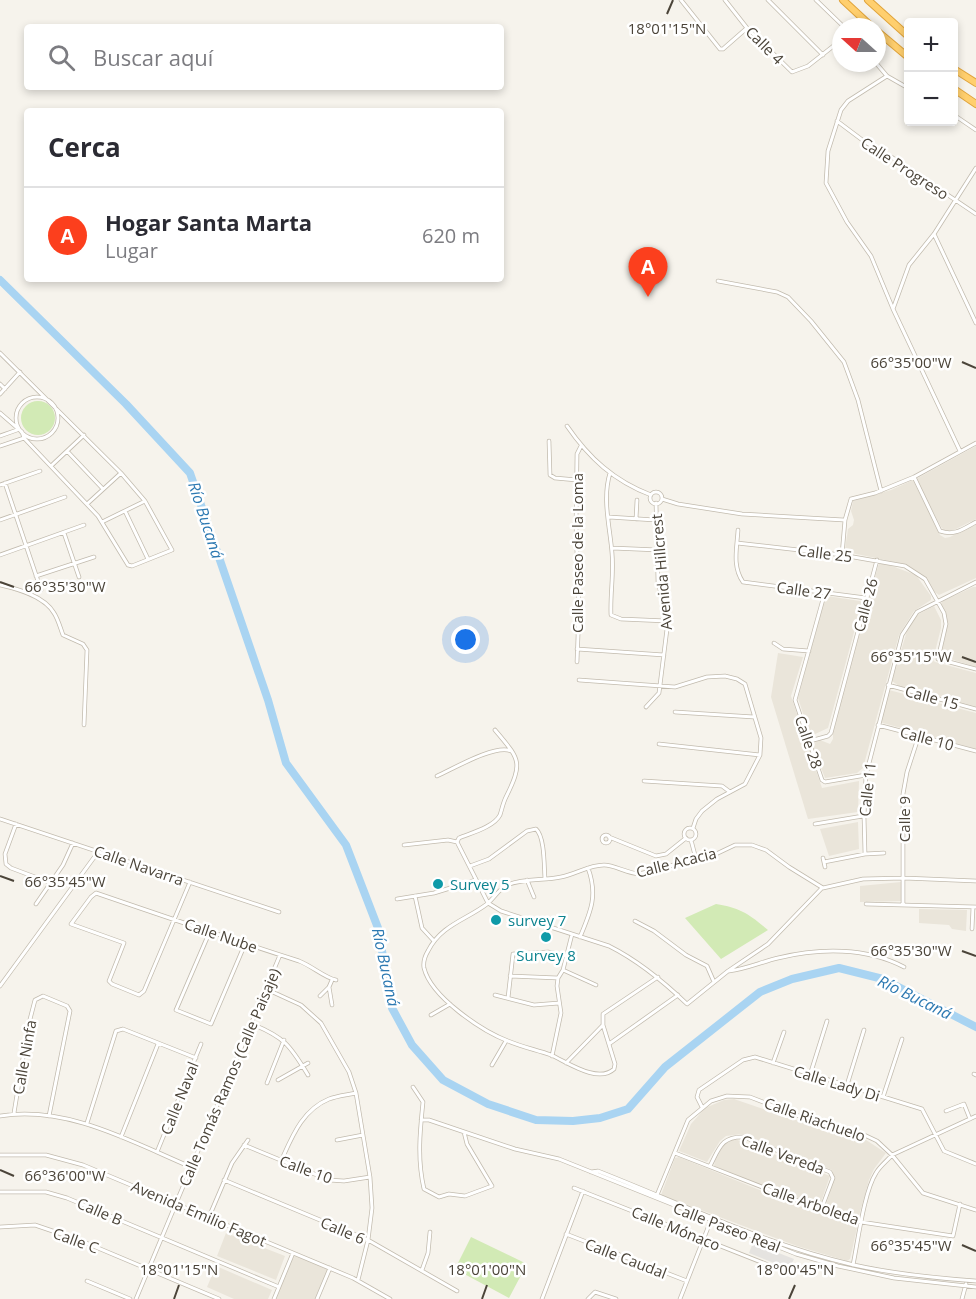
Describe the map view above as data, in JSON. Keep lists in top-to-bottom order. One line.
{"streets":{"street":["Calle 4","Calle Progreso","Calle Paseo de la Loma","Calle 25","Avenida Hillcrest","Calle 27","Calle 26","Calle 15","Calle 10","Calle 28","Calle 11","Calle 9","Calle Acacia","Calle Navarra","Calle Nube","Calle Ninfa","Calle Tomás Ramos (Calle Paisaje)","Calle Lady Di","Calle Naval","Calle Riachuelo","Calle Vereda","Calle Arboleda","Calle B","Avenida Emilio Fagot","Calle Paseo Real","Calle Mónaco","Calle 6","Calle C","Calle Caudal"]},"crossings":[["Calle 25","Calle 27"],["Calle 25","Calle 26"],["Calle 25","Calle 11"],["Calle 27","Calle 26"],["Calle 27","Calle 28"],["Calle 26","Calle 28"],["Calle 15","Calle 11"],["Calle 10","Calle 11"],["Calle 10","Calle 9"],["Calle 28","Calle 11"],["Calle Nube","Calle Tomás Ramos (Calle Paisaje)"],["Calle Tomás Ramos (Calle Paisaje)","Calle B"],["Calle Tomás Ramos (Calle Paisaje)","Avenida Emilio Fagot"],["Calle Tomás Ramos (Calle Paisaje)","Calle C"],["Calle Lady Di","Calle Riachuelo"],["Calle Riachuelo","Calle Arboleda"],["Calle Vereda","Calle Arboleda"]],"water":["Río Bucaná"],"places":["Survey 5","survey 7","Survey 8"],"north":"left","page":{"map_buttons":["+","−"],"search":"Buscar aquí","heading":"Cerca","list":[{"mark":"A","name":"Hogar Santa Marta","note":"Lugar","value":"620 m"}],"pins":"A"},"coordinates":["18°01'15\"N","66°35'00\"W","66°35'30\"W","66°35'15\"W","66°35'45\"W","66°36'00\"W","18°01'00\"N","18°00'45\"N"]}
